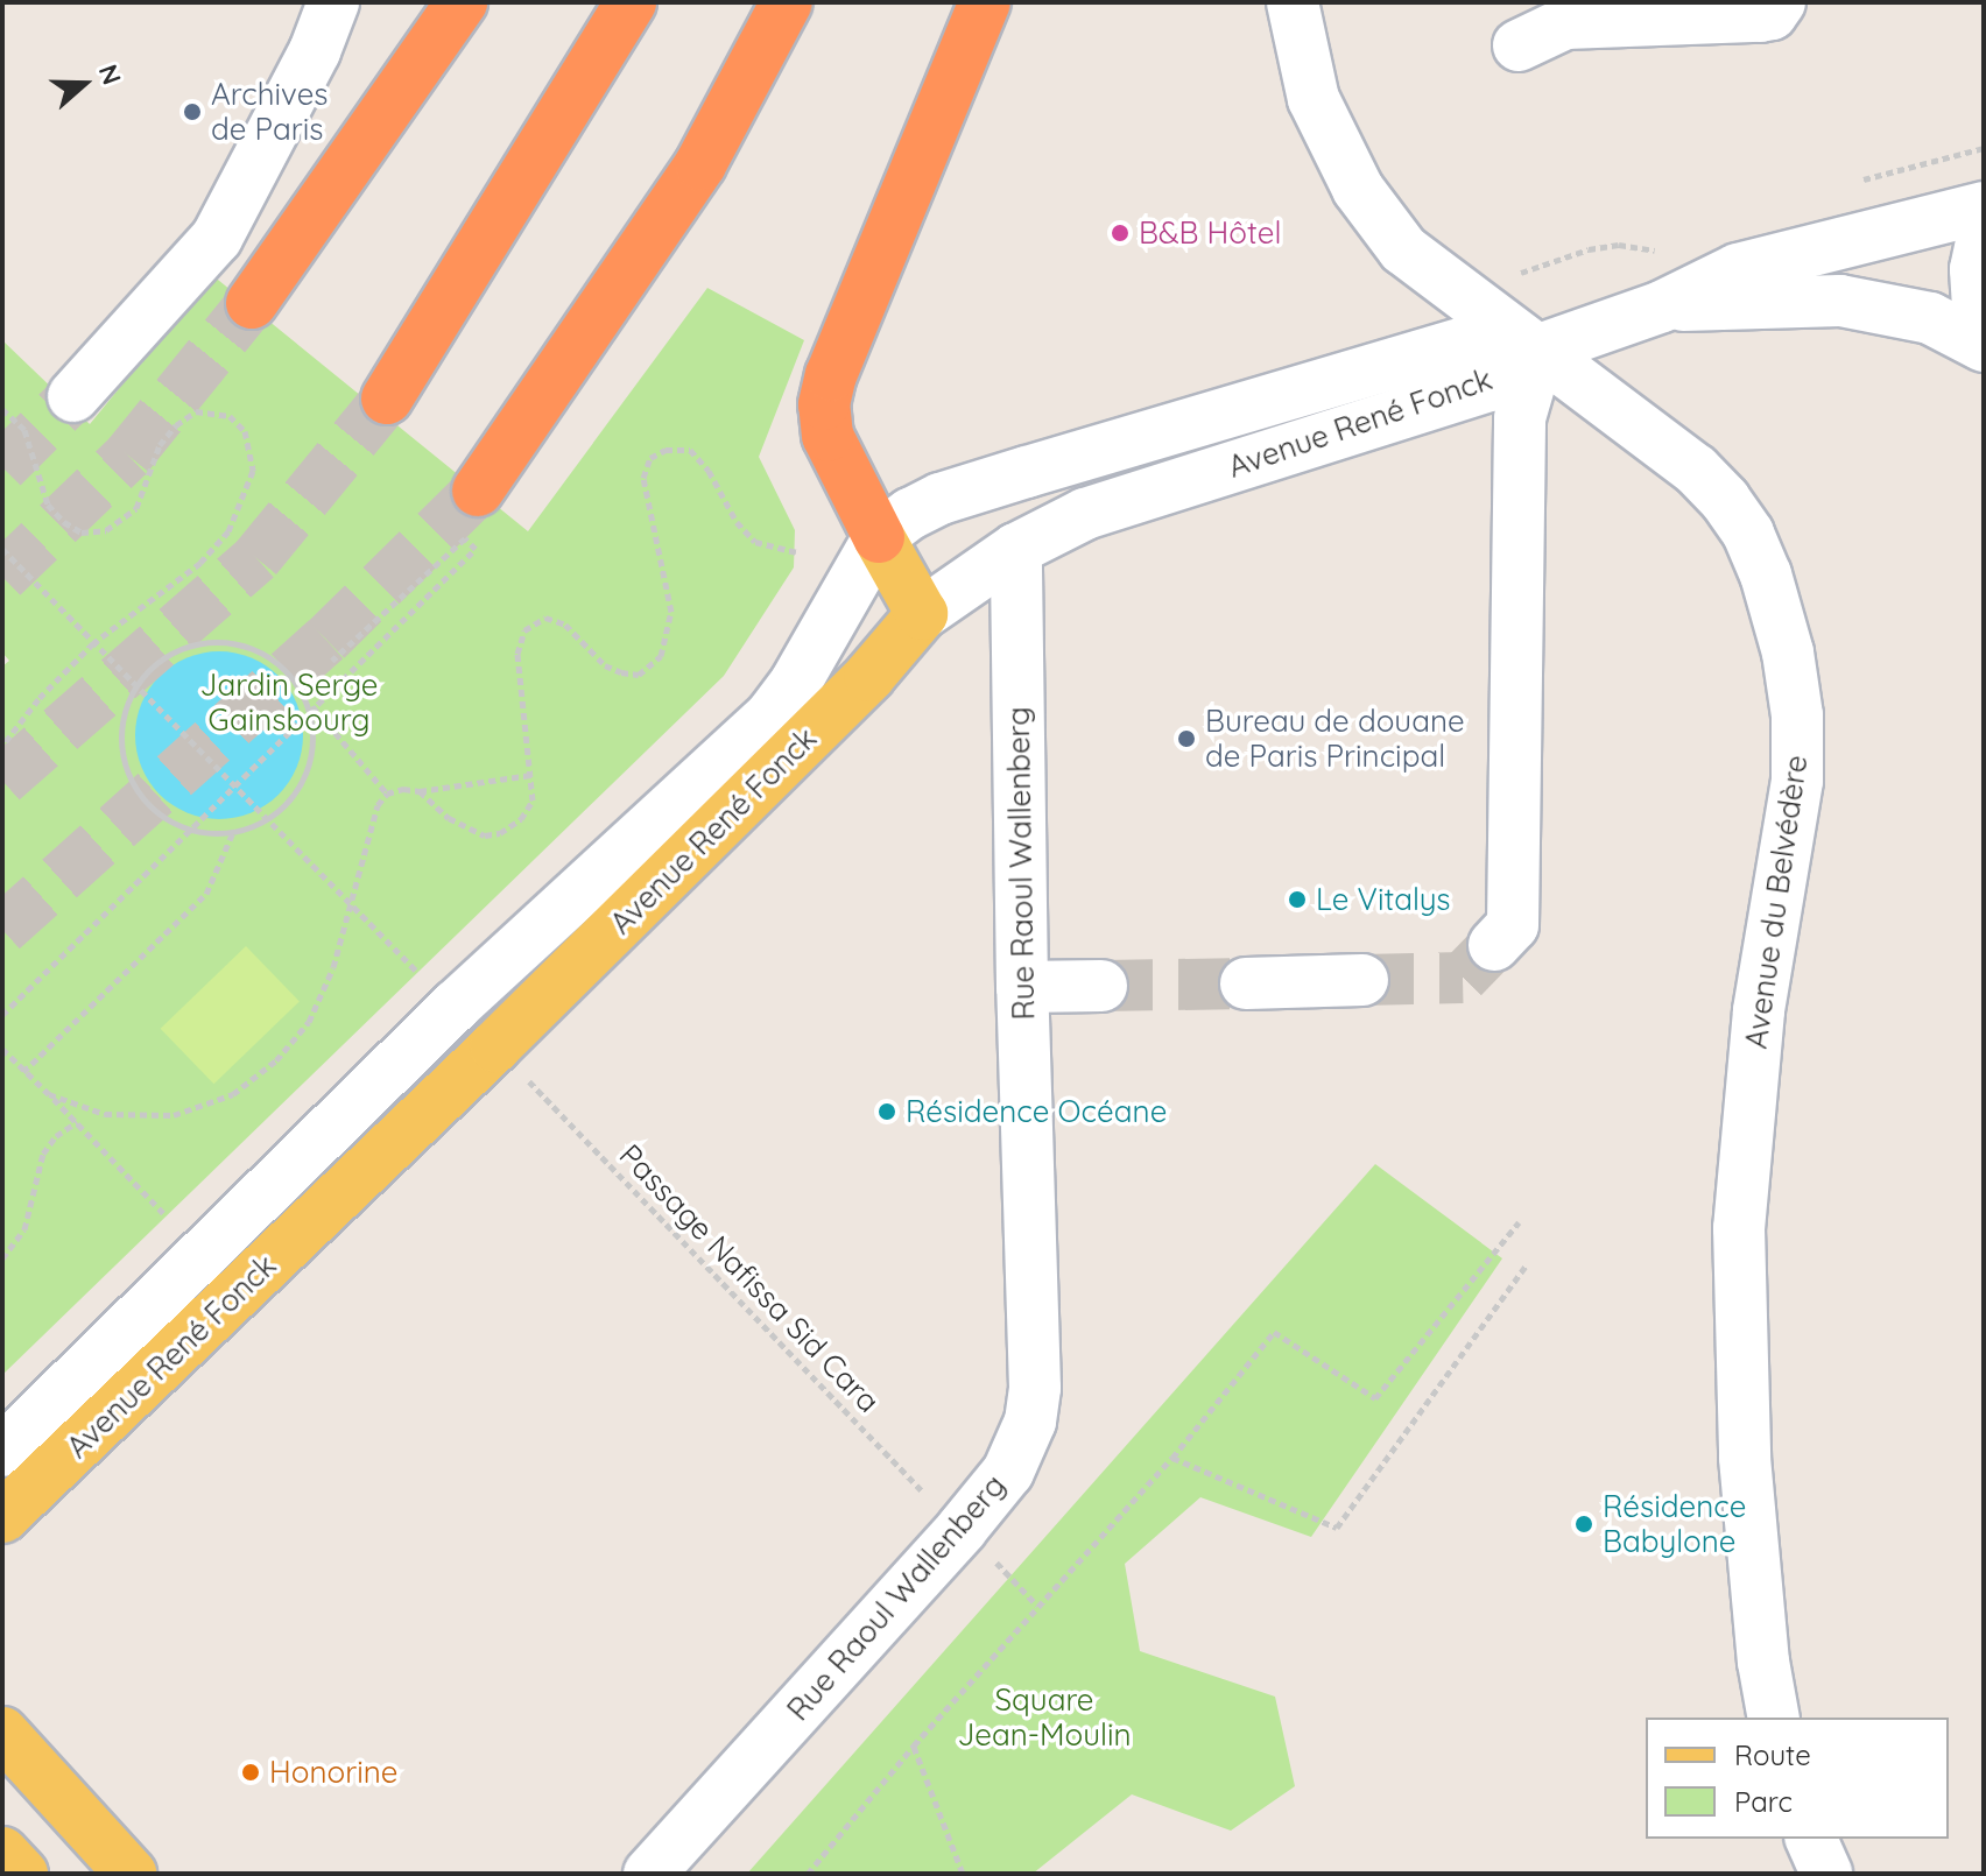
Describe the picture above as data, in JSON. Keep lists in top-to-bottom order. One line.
{"streets":{"main road":["Avenue René Fonck"],"street":["Rue Raoul Wallenberg","Avenue du Belvédère"],"path":["Passage Nafissa Sid Cara"]},"crossings":[["Avenue René Fonck","Rue Raoul Wallenberg"],["Avenue René Fonck","Avenue du Belvédère"],["Rue Raoul Wallenberg","Passage Nafissa Sid Cara"]],"parks":["Jardin Serge Gainsbourg","Square Jean-Moulin"],"places":["Archives de Paris","B&B Hôtel","Bureau de douane de Paris Principal","Le Vitalys","Résidence Océane","Résidence Babylone","Honorine"],"legend":["Route","Parc"],"north":"right"}
